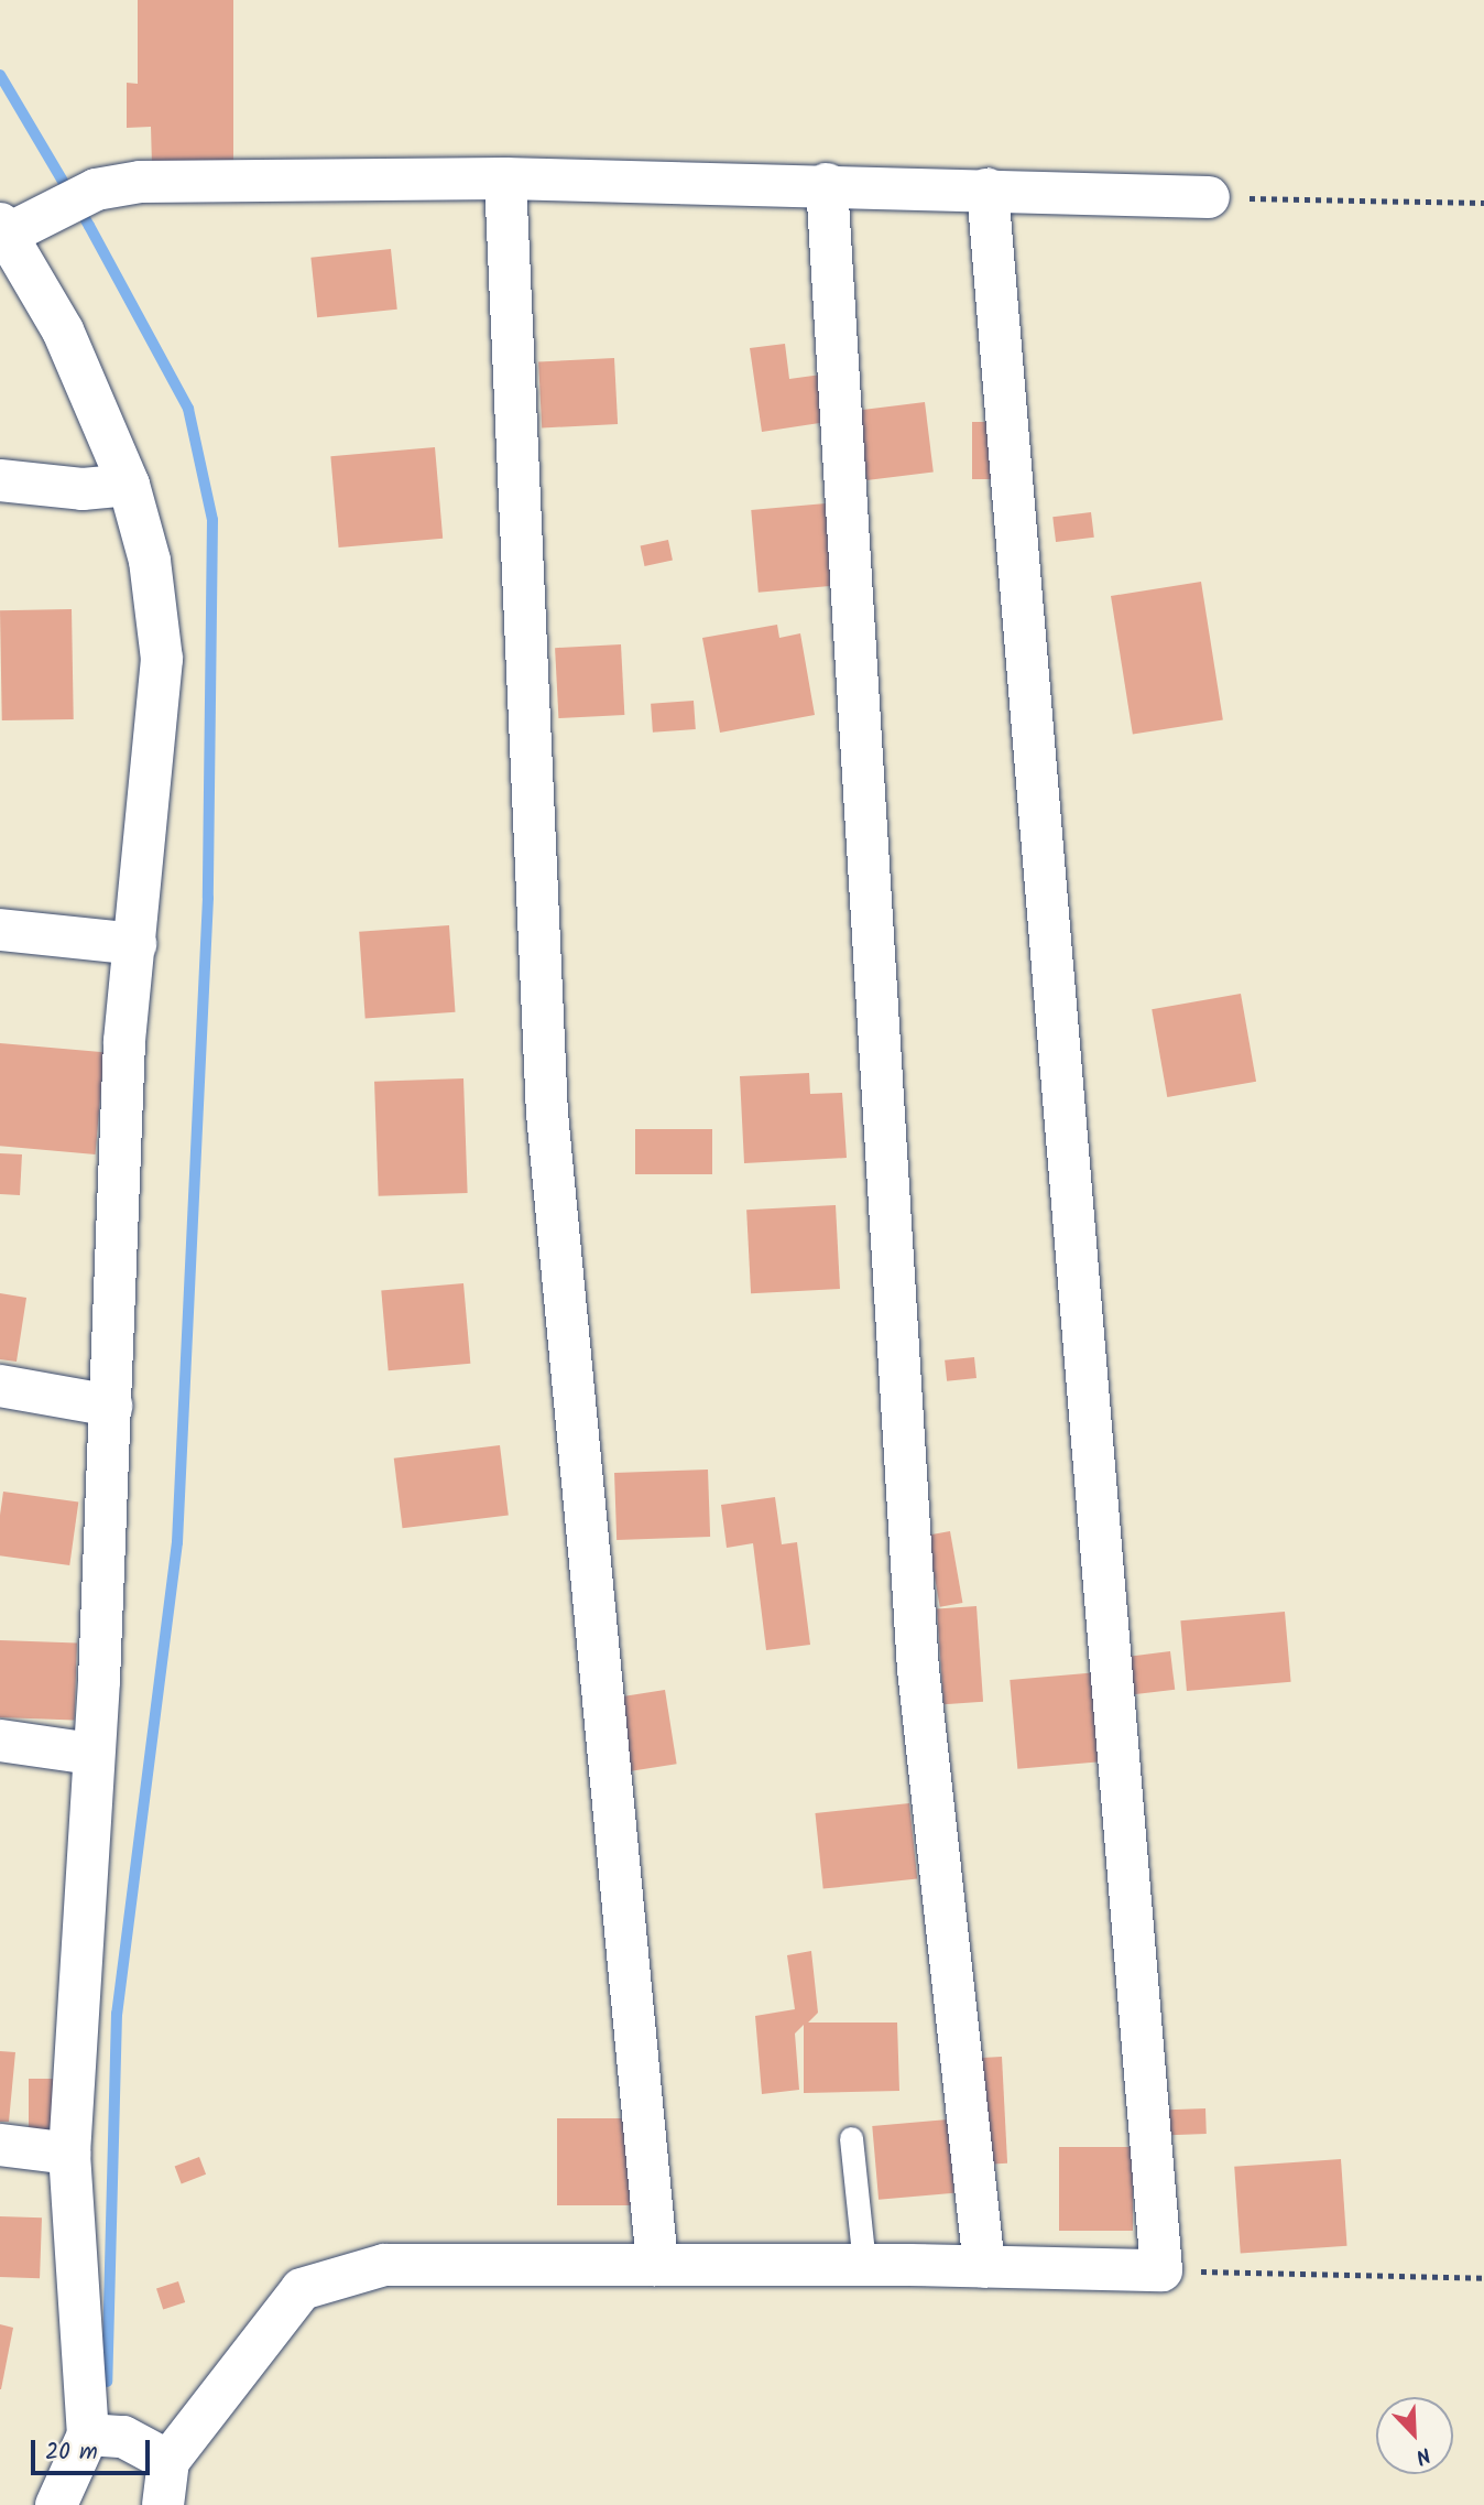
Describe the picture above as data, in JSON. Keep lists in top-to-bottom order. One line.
{"scale_bar":"20 m","north":"bottom right"}
